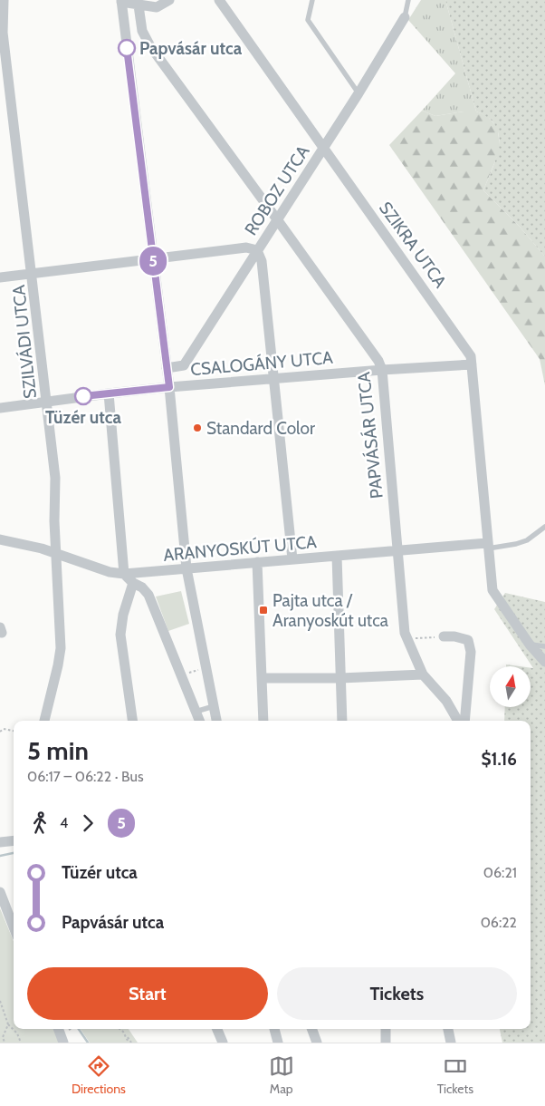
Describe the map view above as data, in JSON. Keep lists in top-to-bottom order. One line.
{"streets":{"street":["ROBOZ UTCA","SZIKRA UTCA","SZILVÁDI UTCA","CSALOGÁNY UTCA","PAPVÁSÁR UTCA","ARANYOSKÚT UTCA"]},"crossings":[["ROBOZ UTCA","SZIKRA UTCA"],["ROBOZ UTCA","PAPVÁSÁR UTCA"],["SZIKRA UTCA","CSALOGÁNY UTCA"],["SZIKRA UTCA","ARANYOSKÚT UTCA"],["SZILVÁDI UTCA","CSALOGÁNY UTCA"],["SZILVÁDI UTCA","ARANYOSKÚT UTCA"],["CSALOGÁNY UTCA","PAPVÁSÁR UTCA"],["PAPVÁSÁR UTCA","ARANYOSKÚT UTCA"]],"places":{"other":["Papvásár utca","Tüzér utca","Standard Color"],"transit":["Pajta utca / Aranyoskút utca"]},"lines":["bus line 5"],"north":"top","page":{"on_map":"5","heading":["5 min","06:17 – 06:22 · Bus","$1.16"],"legs":["4","5"],"list":[{"name":"Tüzér utca","value":"06:21"},{"name":"Papvásár utca","value":"06:22"}],"buttons":["Start","Tickets"],"tabs":["Directions","Map","Tickets"]}}
